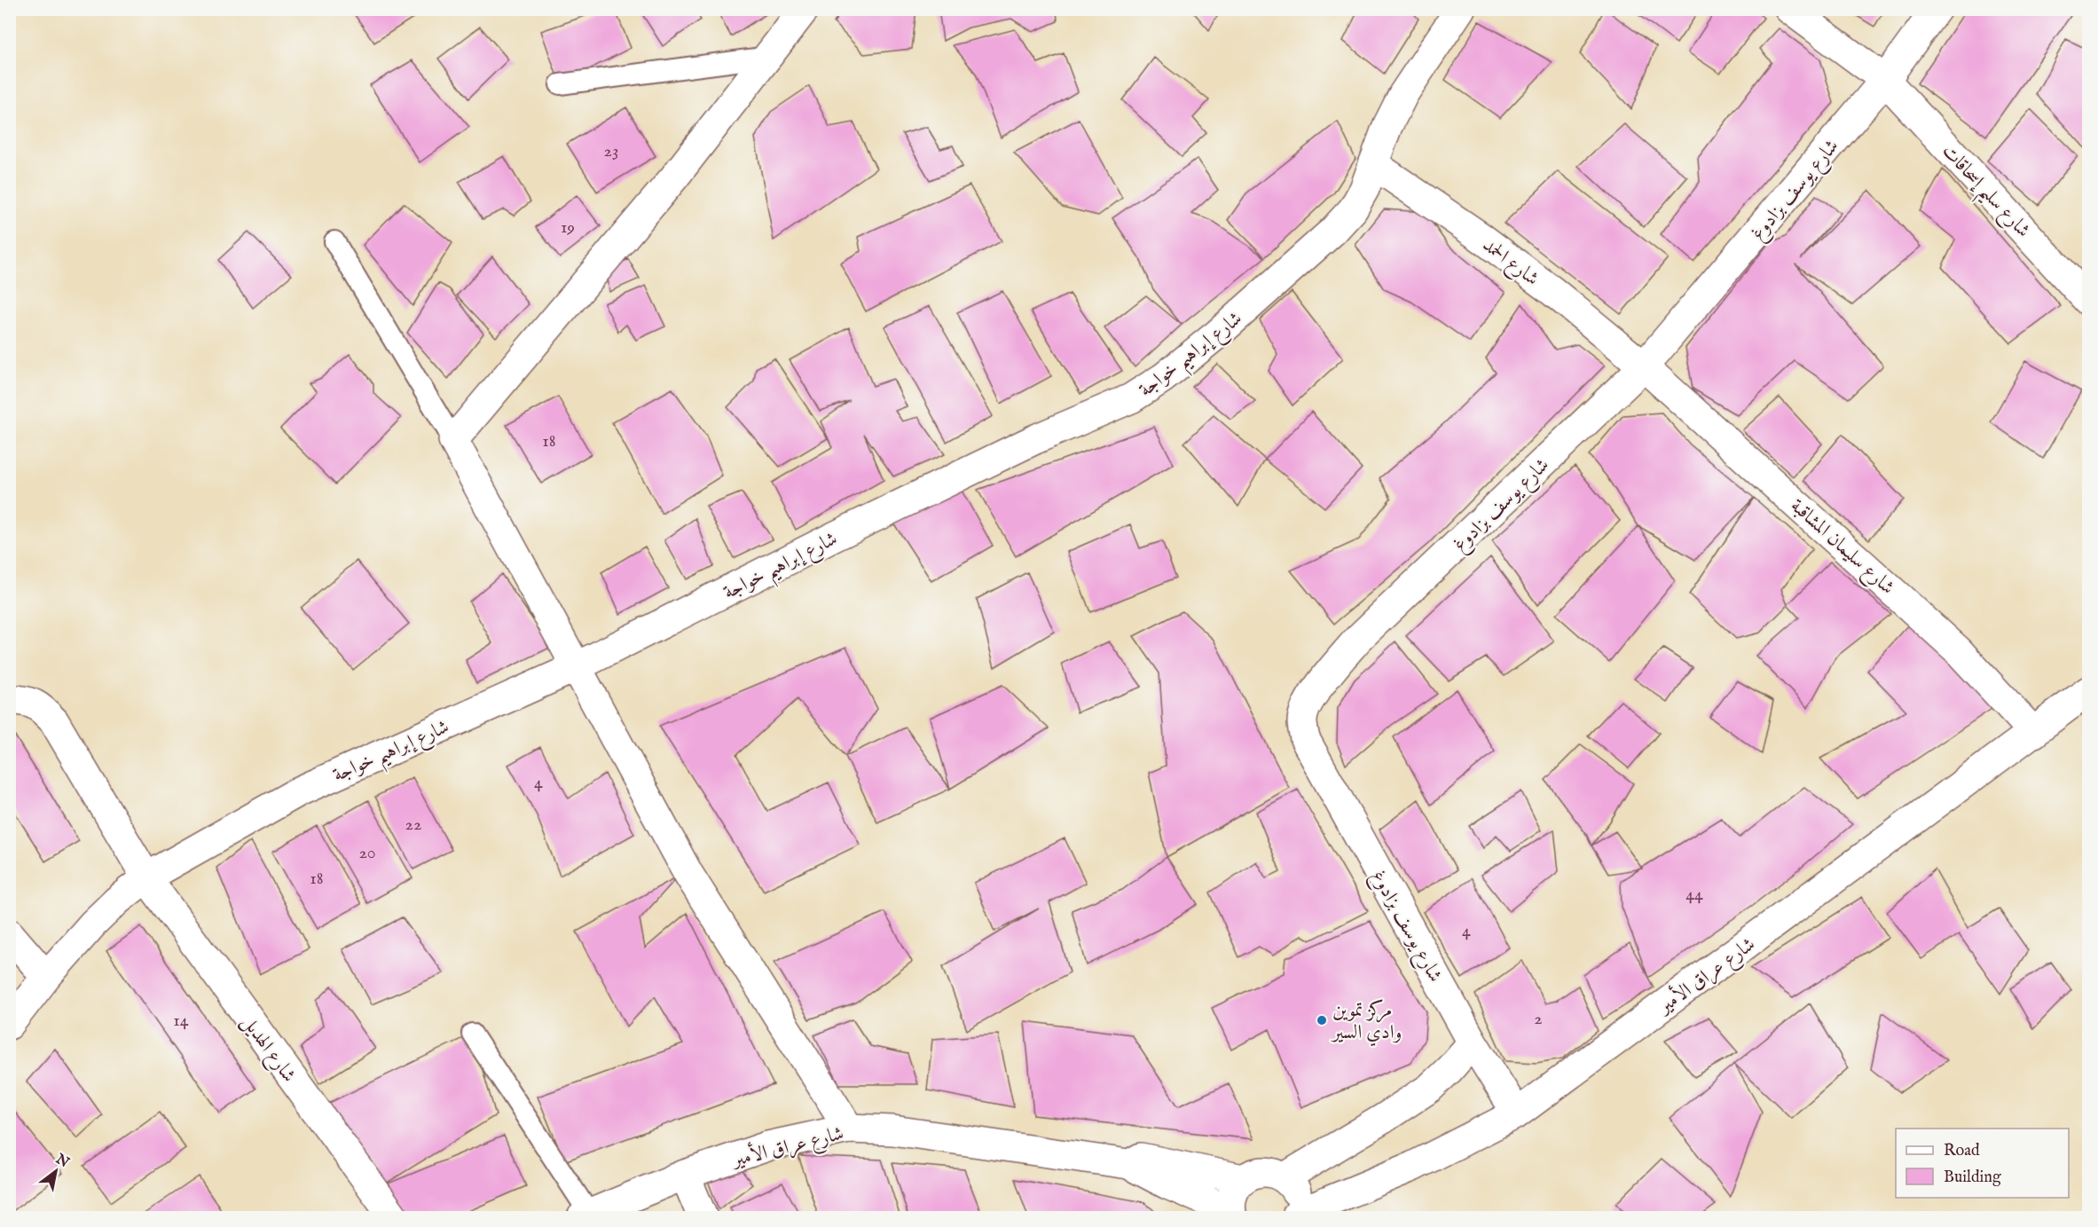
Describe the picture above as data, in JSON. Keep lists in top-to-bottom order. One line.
{"streets":{"street":["شارع يوسف بزادوغ","شارع سليم إسحاقات","شارع الحمد","شارع إبراهيم خواجة","شارع سليمان المشاقبة","شارع عراق الأمير","شارع الهديل"]},"crossings":[["شارع يوسف بزادوغ","شارع سليم إسحاقات"],["شارع يوسف بزادوغ","شارع الحمد"],["شارع يوسف بزادوغ","شارع سليمان المشاقبة"],["شارع يوسف بزادوغ","شارع عراق الأمير"],["شارع الحمد","شارع إبراهيم خواجة"],["شارع الحمد","شارع سليمان المشاقبة"],["شارع إبراهيم خواجة","شارع الهديل"],["شارع سليمان المشاقبة","شارع عراق الأمير"]],"places":["مركز تموين وادي السير"],"house_numbers":["23","19","18","4","22","20","18","44","4","2","14"],"legend":["Road","Building"],"north":"top right"}
